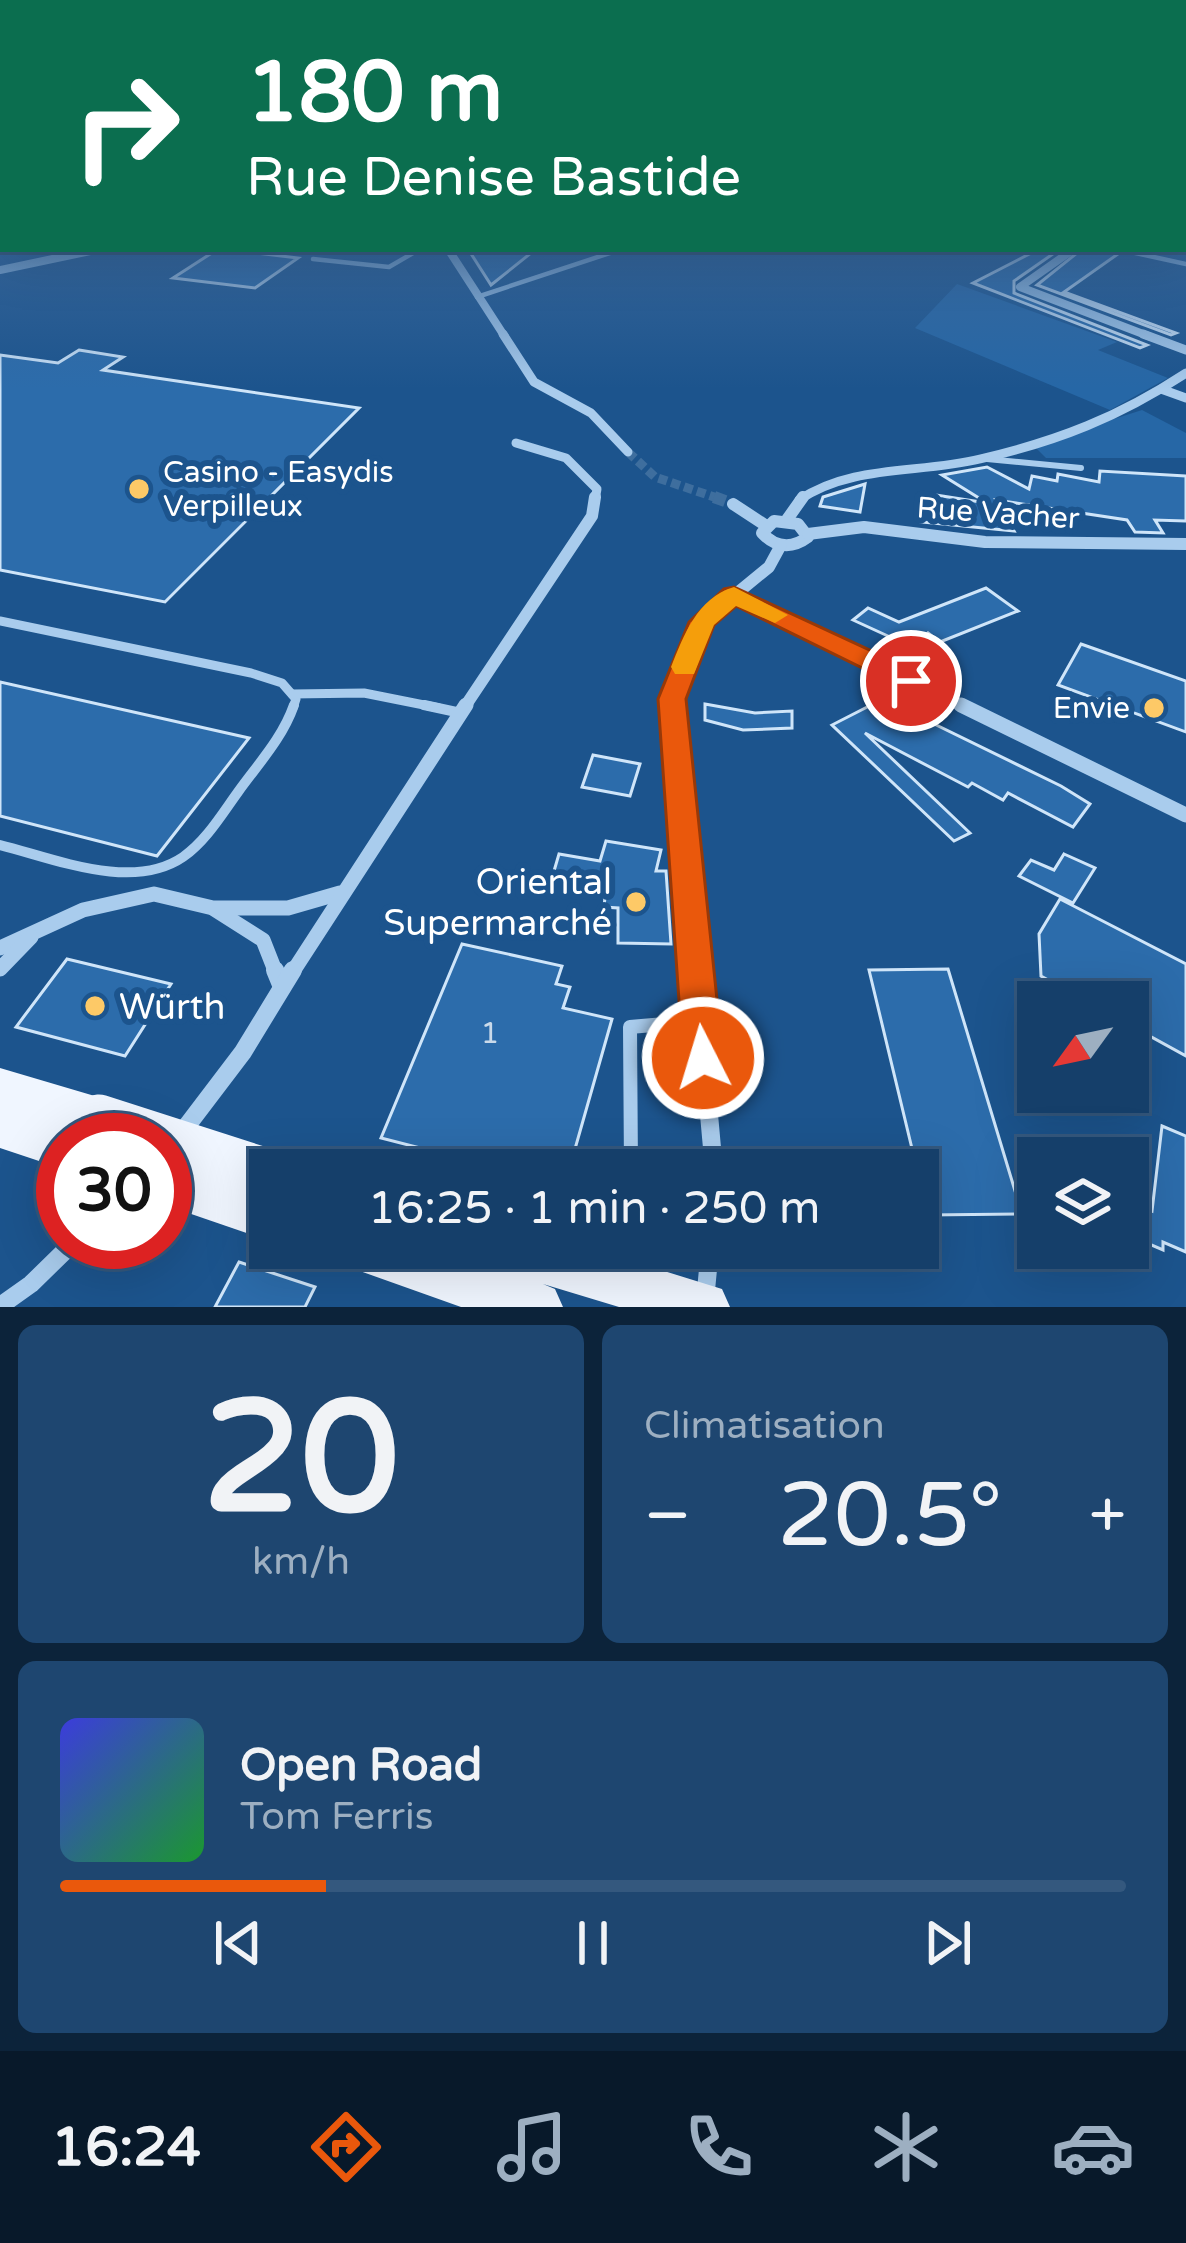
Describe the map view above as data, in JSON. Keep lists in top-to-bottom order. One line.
{"streets":{"street":["Rue Vacher"]},"places":["Casino - Easydis Verpilleux","Envie","Oriental Supermarché","Würth"],"house_numbers":["1"],"north":"bottom left","page":{"turn":["180 m","Rue Denise Bastide"],"limit":"30","trip":"16:25 · 1 min · 250 m","tile":[["20","km/h"],"Climatisation"],"heat":["−","20.5°","+"],"song":["Open Road","Tom Ferris"],"tabs":"16:24"}}
